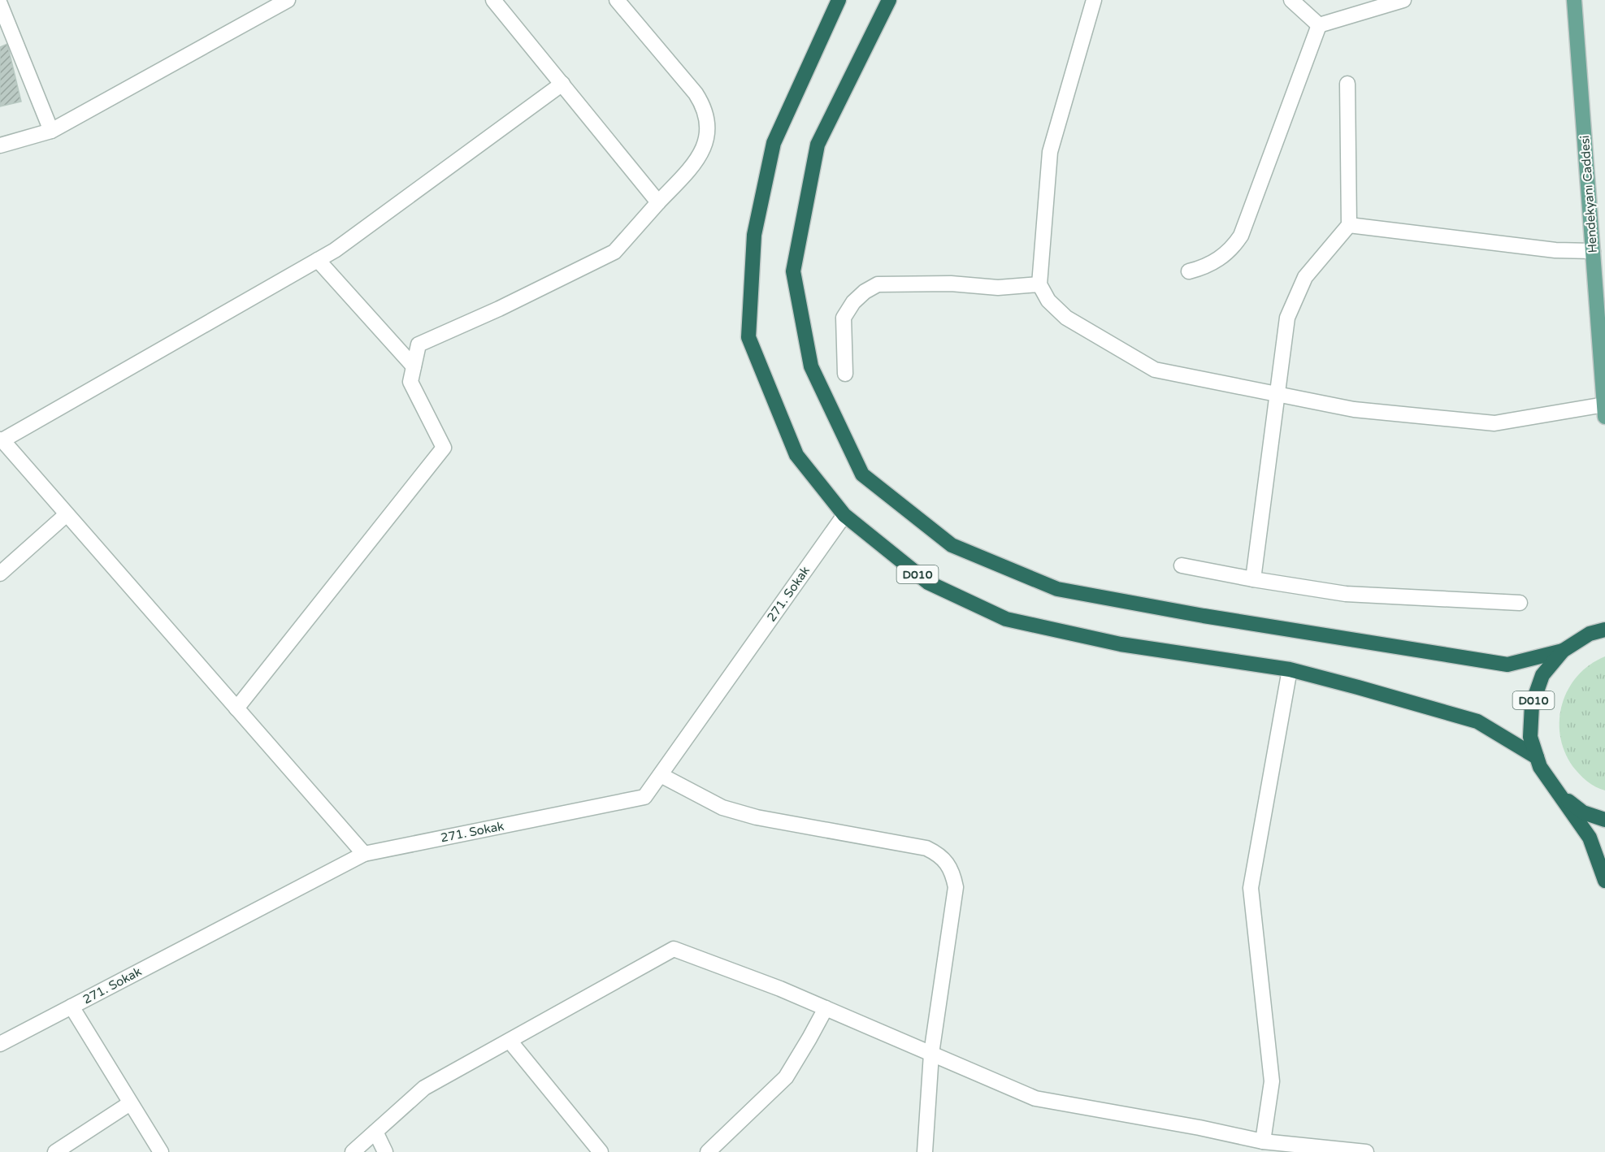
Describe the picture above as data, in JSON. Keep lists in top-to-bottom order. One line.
{"streets":{"highway":["D010"],"main road":["Hendekyanı Caddesi"],"street":["271. Sokak"]},"crossings":[["D010","271. Sokak"]]}
